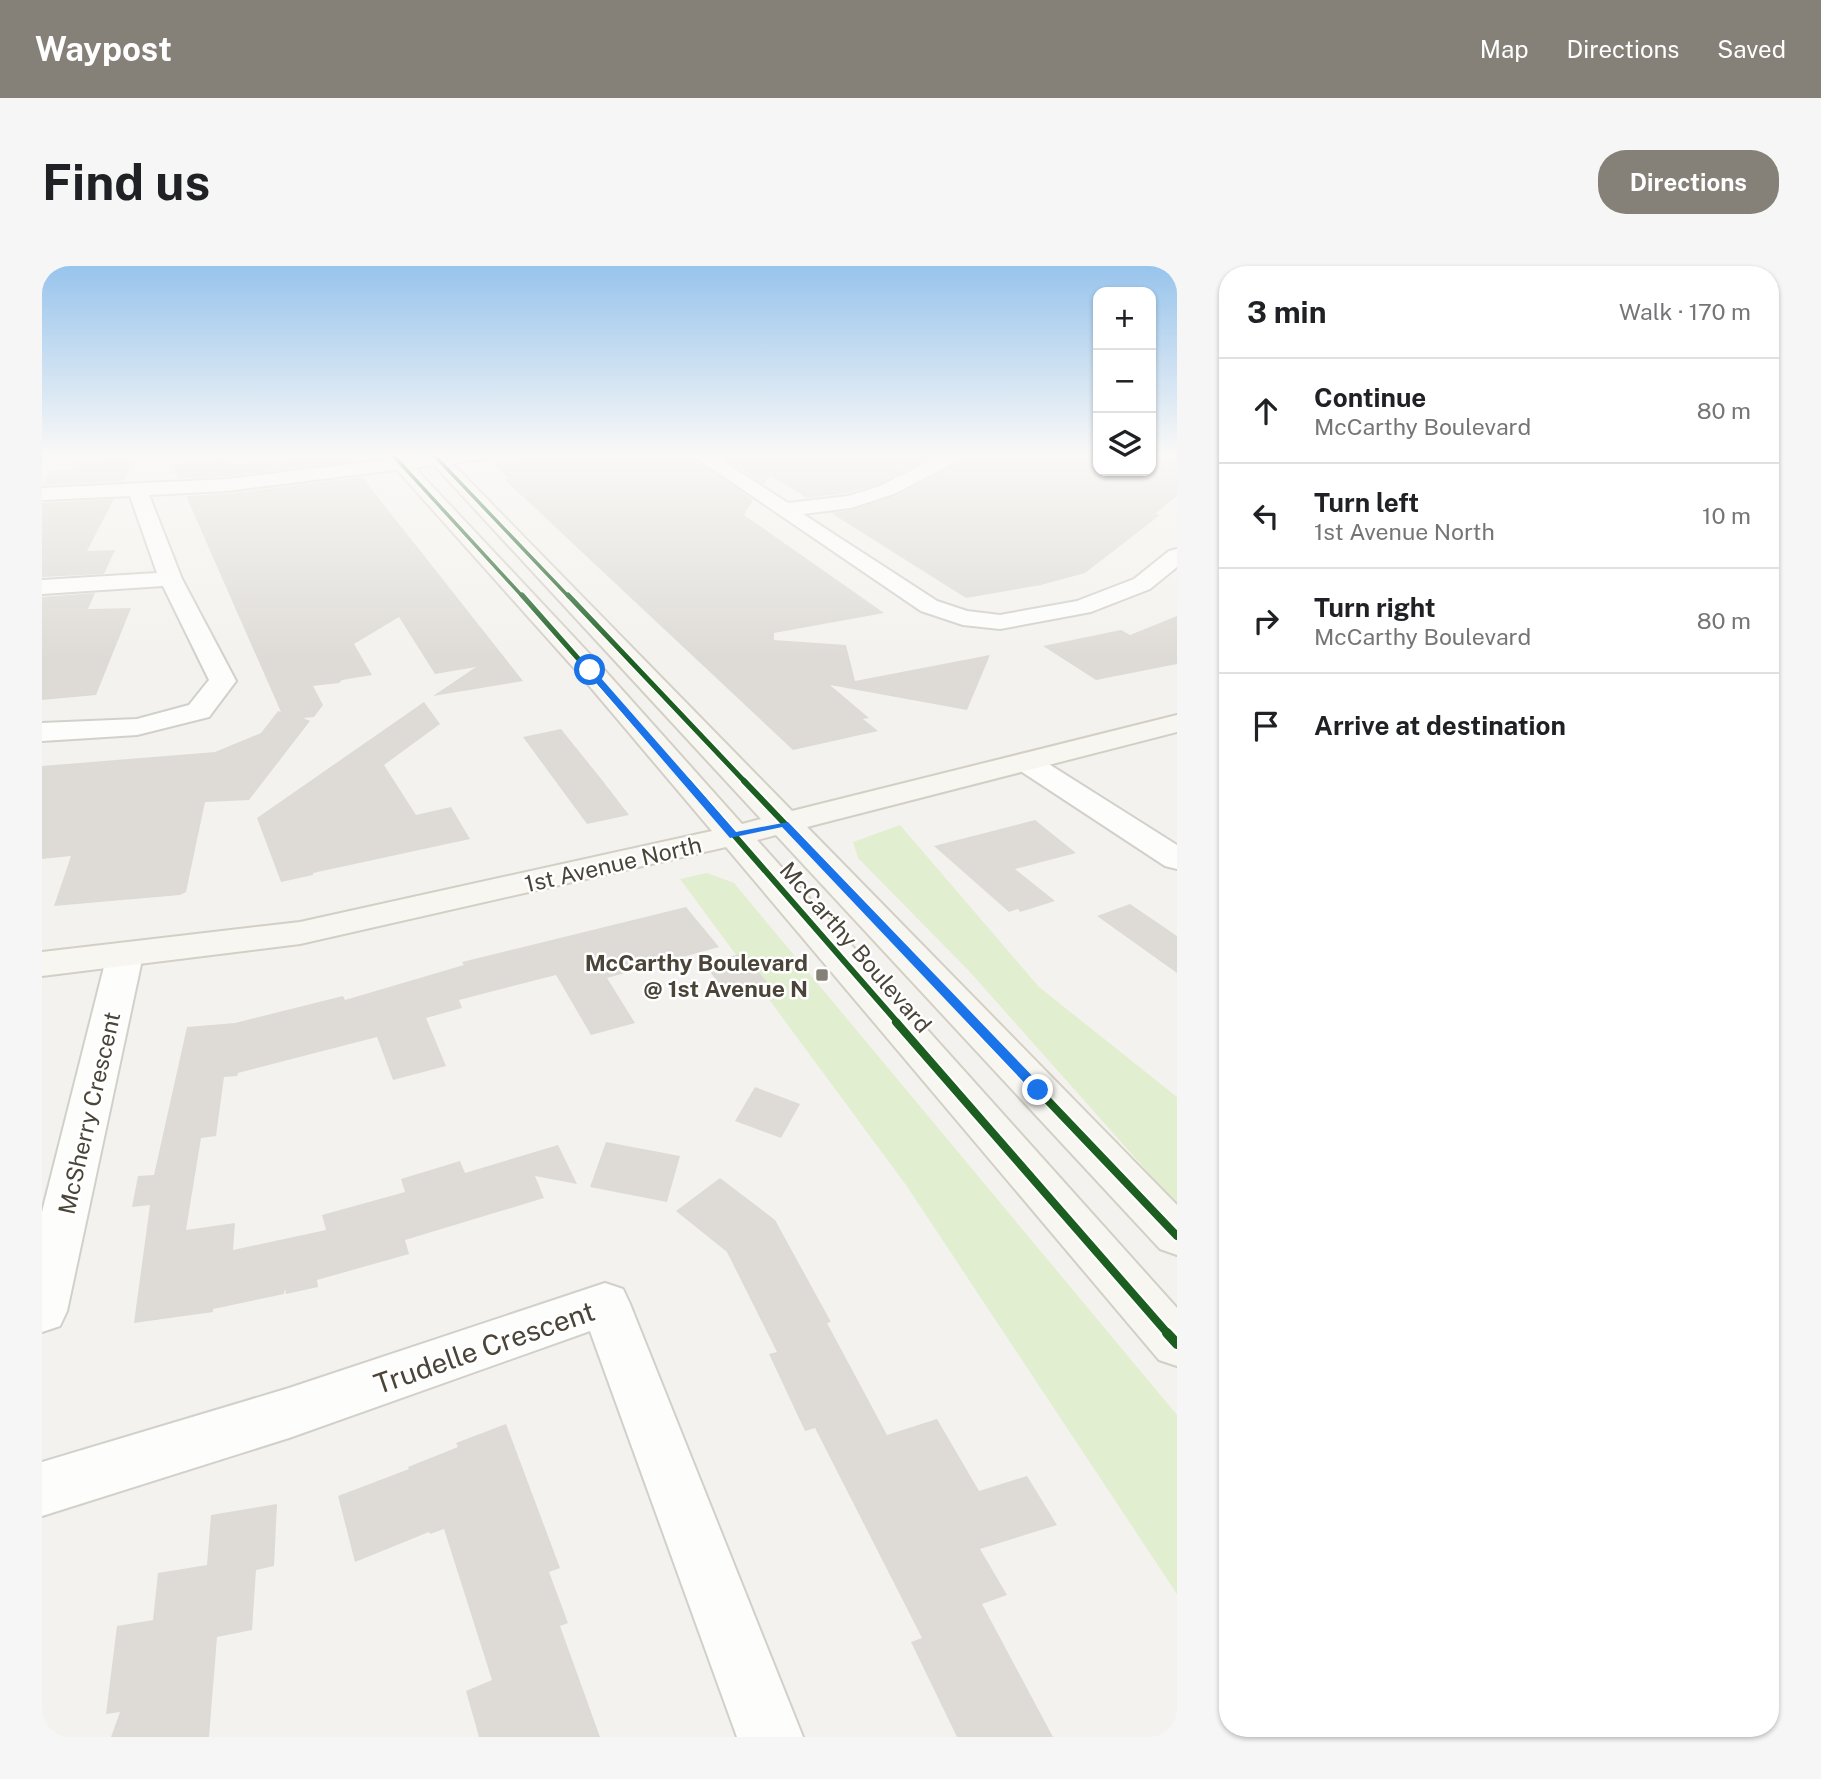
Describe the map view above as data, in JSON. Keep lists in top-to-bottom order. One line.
{"streets":{"main road":["1st Avenue North","McCarthy Boulevard"],"street":["McSherry Crescent","Trudelle Crescent"]},"crossings":[["1st Avenue North","McCarthy Boulevard"],["1st Avenue North","McSherry Crescent"]],"places":{"transit":["McCarthy Boulevard @ 1st Avenue N"]},"page":{"header":"Waypost","nav":["Map","Directions","Saved"],"buttons":"Directions","title":"Find us","heading":["3 min","Walk · 170 m"],"map_buttons":["+","−"],"list":[["Continue","McCarthy Boulevard","80 m"],["Turn left","1st Avenue North","10 m"],["Turn right","McCarthy Boulevard","80 m"],"Arrive at destination"]}}
